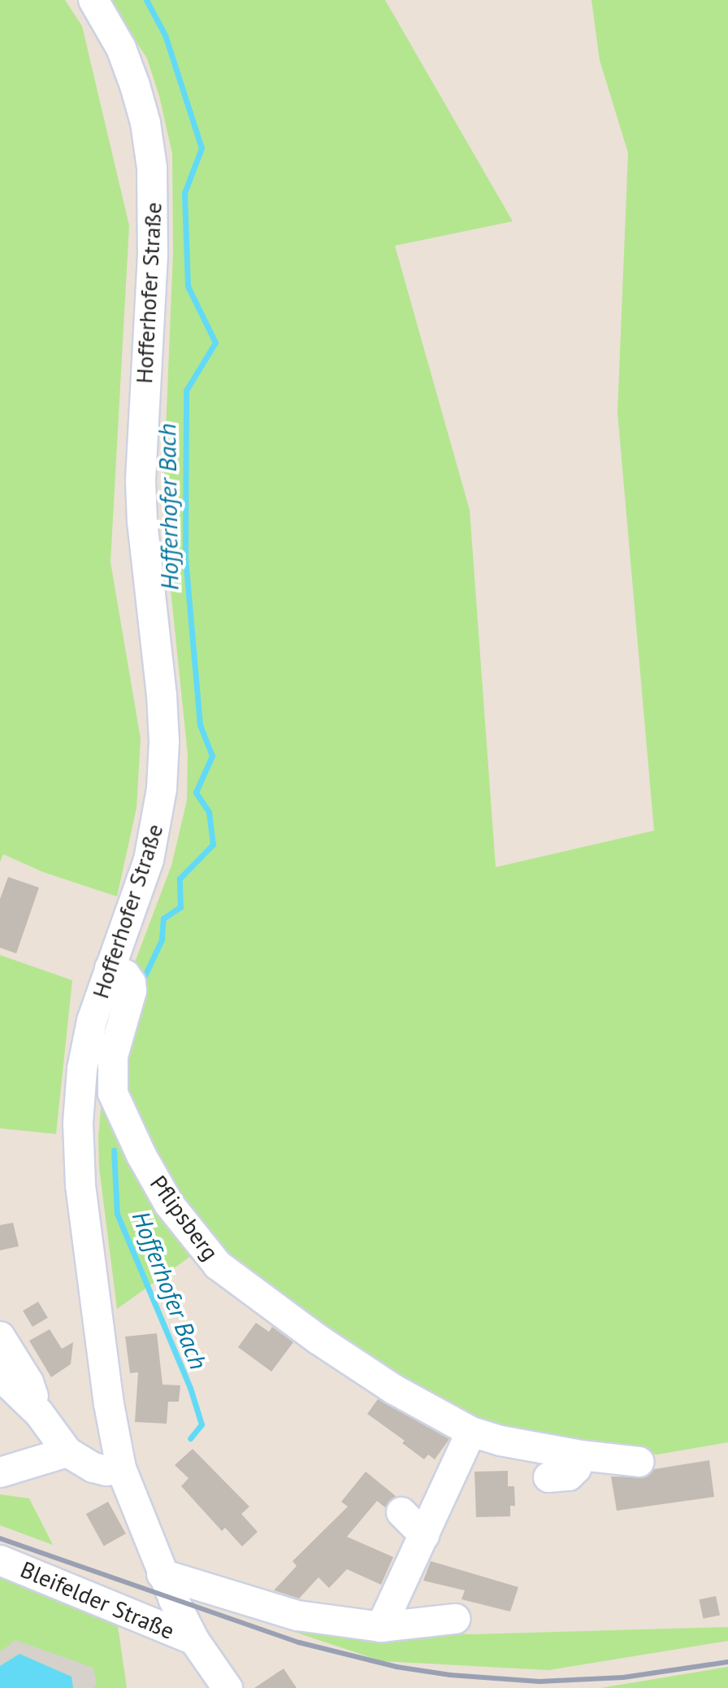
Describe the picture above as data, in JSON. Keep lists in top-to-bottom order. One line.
{"streets":{"street":["Hofferhofer Straße","Pflipsberg","Bleifelder Straße"]},"crossings":[["Hofferhofer Straße","Pflipsberg"],["Hofferhofer Straße","Bleifelder Straße"]],"water":["Hofferhofer Bach"]}
